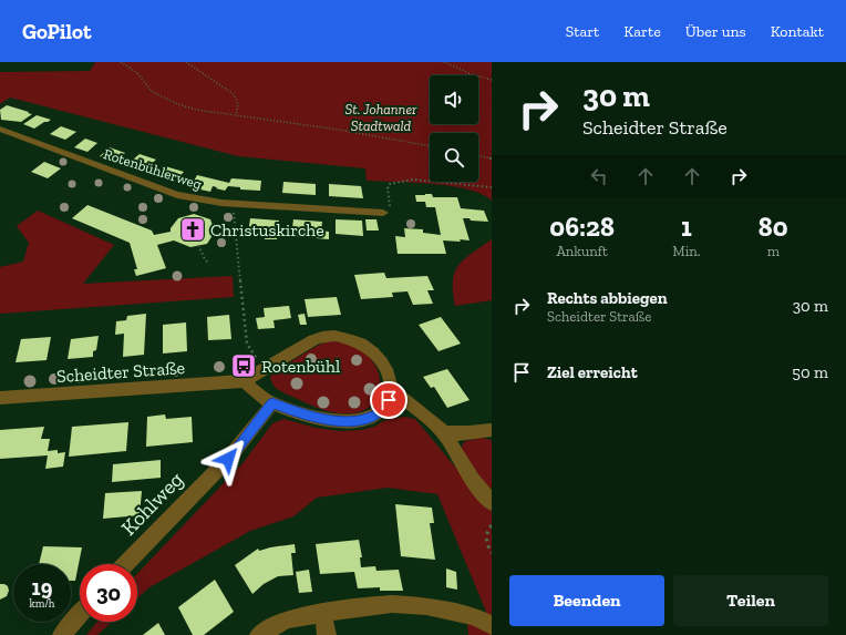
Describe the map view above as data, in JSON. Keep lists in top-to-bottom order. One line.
{"streets":{"street":["Rotenbühlerweg","Scheidter Straße","Kohlweg"]},"parks":["St. Johanner Stadtwald"],"places":{"church":["Christuskirche"],"bus stop":["Rotenbühl"]},"page":{"header":"GoPilot","nav":["Start","Karte","Über uns","Kontakt"],"turn":["30 m","Scheidter Straße"],"eta":["06:28","Ankunft","1","Min.","80","m"],"list":[{"name":"Rechts abbiegen","note":"Scheidter Straße","value":"30 m"},{"name":"Ziel erreicht","value":"50 m"}],"speed":"19 km/h","limit":"30","buttons":["Beenden","Teilen"]}}
